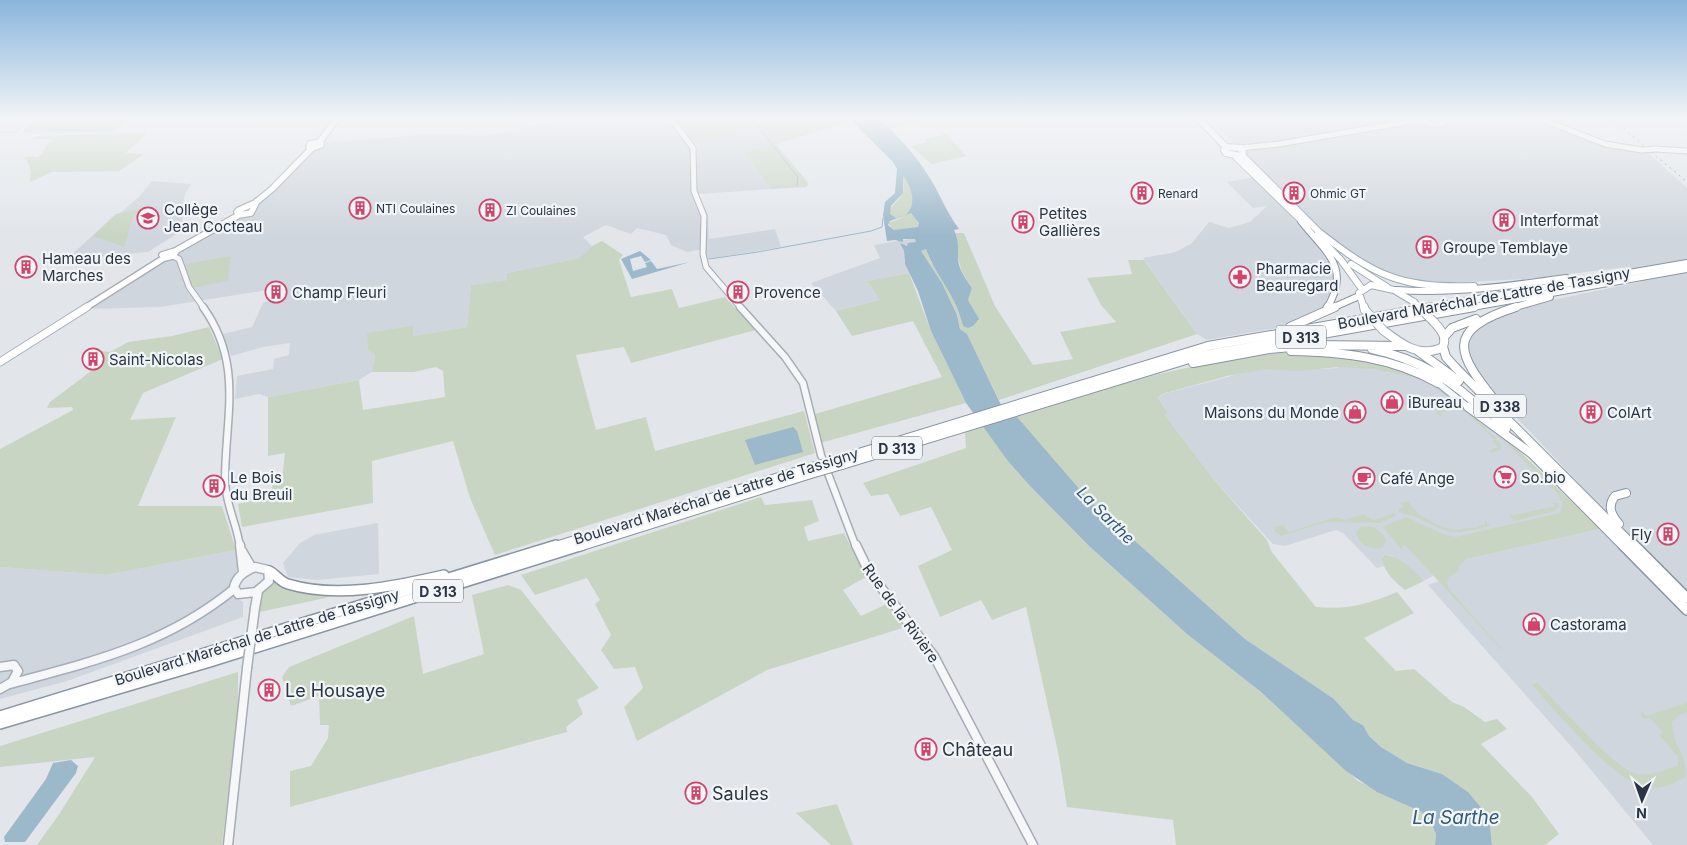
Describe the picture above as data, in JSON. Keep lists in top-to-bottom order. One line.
{"streets":{"main road":["Boulevard Maréchal de Lattre de Tassigny","D 313","D 338"],"street":["Rue de la Rivière"]},"crossings":[["Boulevard Maréchal de Lattre de Tassigny","D 313"],["Boulevard Maréchal de Lattre de Tassigny","D 338"],["D 313","D 338"]],"water":["La Sarthe"],"places":{"building":["Renard","Ohmic GT","NTI Coulaines","ZI Coulaines","Interformat","Petites Gallières","Groupe Temblaye","Hameau des Marches","Champ Fleuri","Provence","Saint-Nicolas","ColArt","Le Bois du Breuil","Fly","Le Housaye","Château","Saules"],"school or university":["Collège Jean Cocteau"],"pharmacy":["Pharmacie Beauregard"],"shop":["iBureau","Maisons du Monde","Castorama"],"supermarket":["So.bio"],"cafe":["Café Ange"]},"north":"bottom"}
